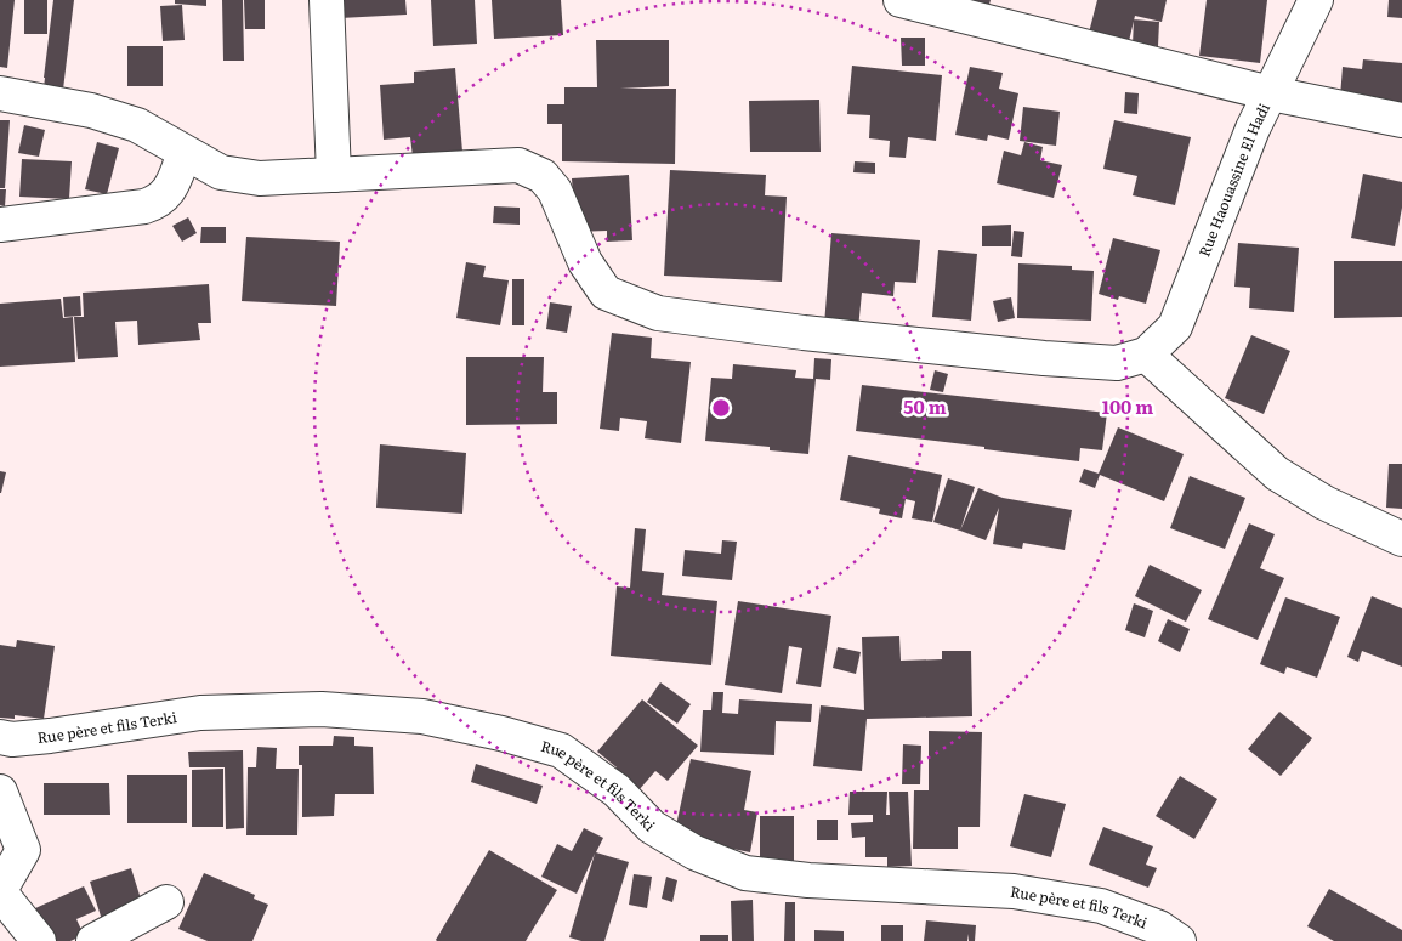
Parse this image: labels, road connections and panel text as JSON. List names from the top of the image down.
{
  "streets": {
    "street": ["Rue Haouassine El Hadi", "Rue père et fils Terki"]
  },
  "rings": ["50 m", "100 m"]
}
